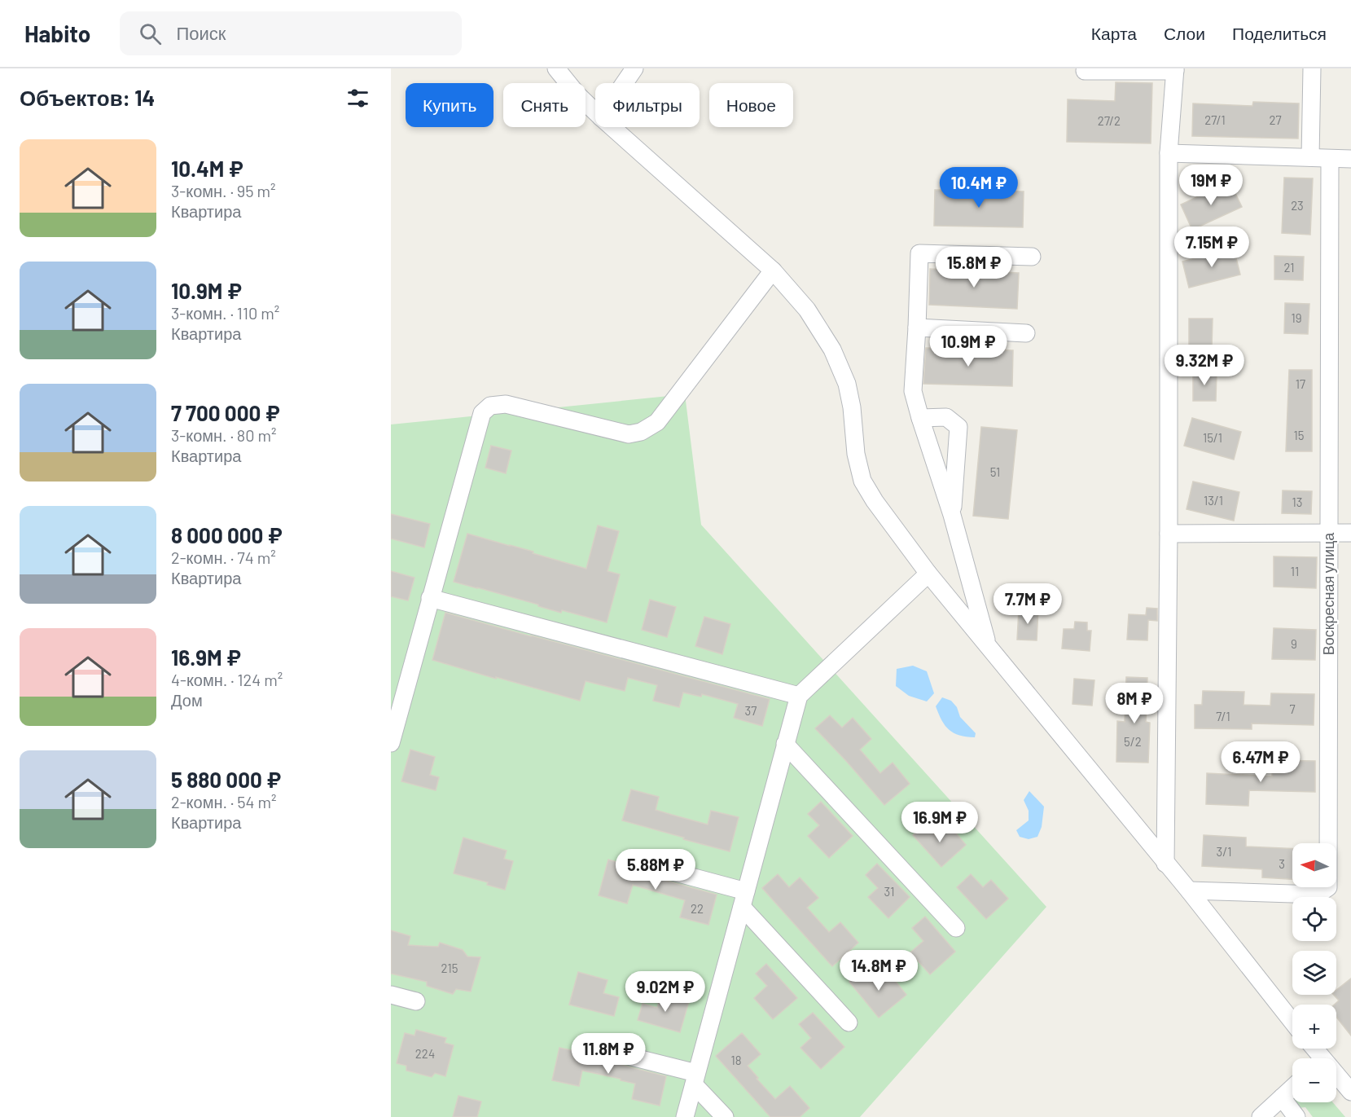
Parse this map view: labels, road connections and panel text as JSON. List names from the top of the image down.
{
  "streets": {
    "street": ["Воскресная улица"]
  },
  "house_numbers": [
    "27/1",
    "27",
    "27/2",
    "23",
    "21",
    "19",
    "17",
    "15",
    "15/1",
    "51",
    "13/1",
    "13",
    "11",
    "9",
    "7",
    "37",
    "7/1",
    "5/2",
    "3/1",
    "3",
    "31",
    "22",
    "215",
    "224",
    "18"
  ],
  "north": "left",
  "page": {
    "header": "Habito",
    "search": "Поиск",
    "nav": ["Карта", "Слои", "Поделиться"],
    "heading": "Объектов: 14",
    "chip": [
      "Купить",
      "Снять",
      "Фильтры",
      "Новое"
    ],
    "list": [
      {
        "name": "10.4M ₽",
        "note": "3-комн. · 95 m² · Квартира"
      },
      {
        "name": "10.9M ₽",
        "note": "3-комн. · 110 m² · Квартира"
      },
      {
        "name": "7 700 000 ₽",
        "note": "3-комн. · 80 m² · Квартира"
      },
      {
        "name": "8 000 000 ₽",
        "note": "2-комн. · 74 m² · Квартира"
      },
      {
        "name": "16.9M ₽",
        "note": "4-комн. · 124 m² · Дом"
      },
      {
        "name": "5 880 000 ₽",
        "note": "2-комн. · 54 m² · Квартира"
      }
    ],
    "price": [
      "19M ₽",
      "10.4M ₽",
      "7.15M ₽",
      "15.8M ₽",
      "10.9M ₽",
      "9.32M ₽",
      "7.7M ₽",
      "8M ₽",
      "6.47M ₽",
      "16.9M ₽",
      "5.88M ₽",
      "14.8M ₽",
      "9.02M ₽",
      "11.8M ₽"
    ],
    "map_buttons": ["+", "−"]
  }
}
